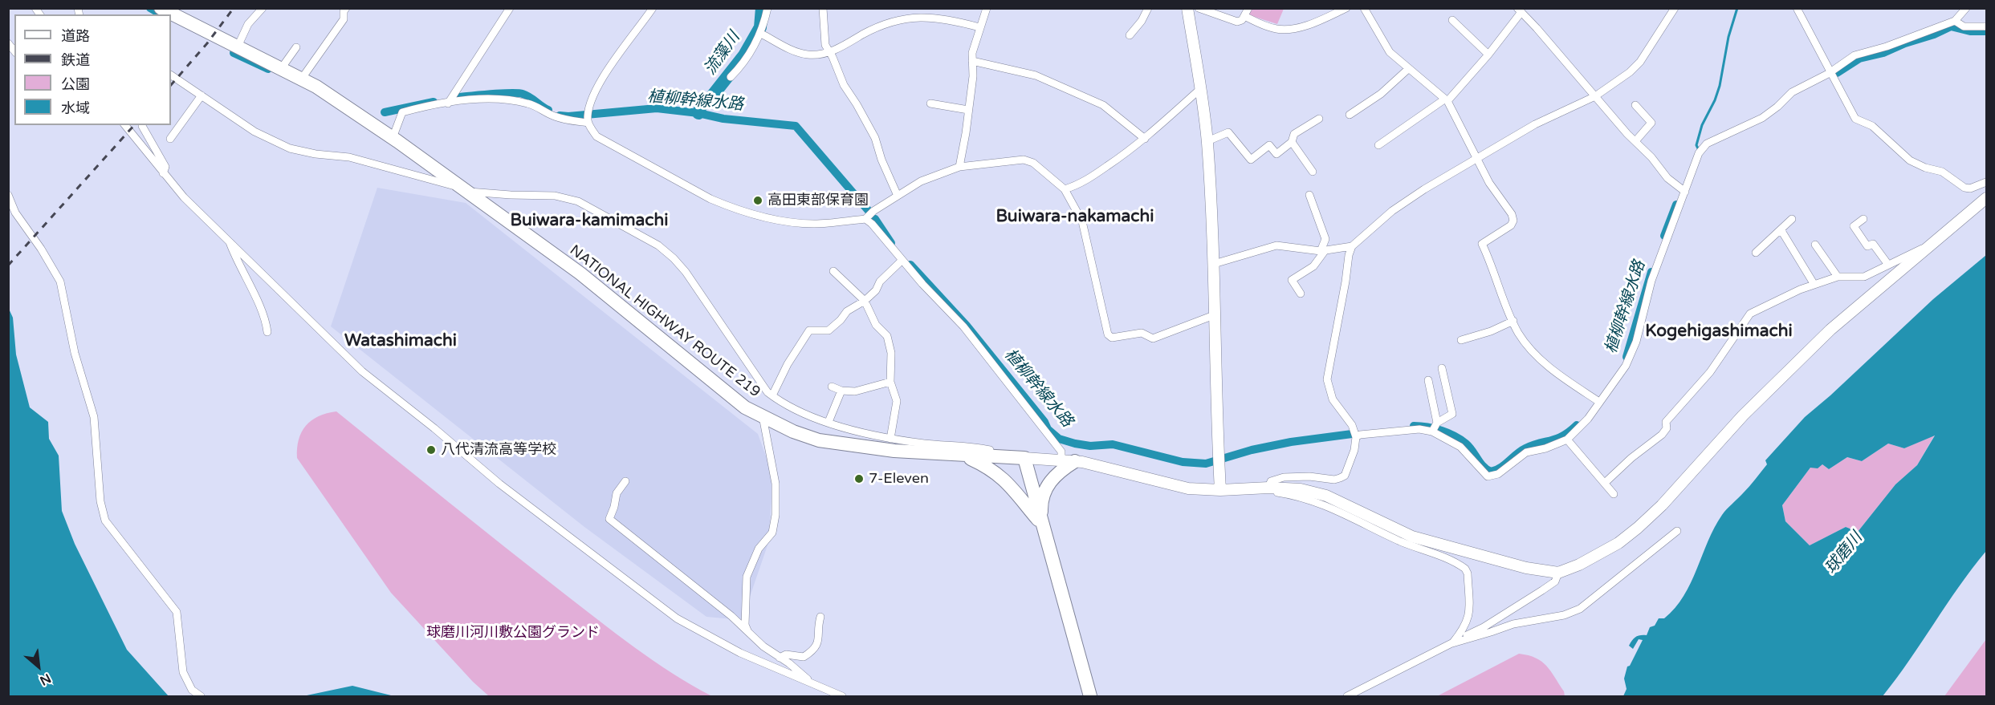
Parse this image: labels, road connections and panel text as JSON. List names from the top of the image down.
{
  "streets": {
    "highway": ["NATIONAL HIGHWAY ROUTE 219"]
  },
  "districts": [
    "Buiwara-nakamachi",
    "Buiwara-kamimachi",
    "Kogehigashimachi",
    "Watashimachi"
  ],
  "water": ["流藻川", "植柳幹線水路", "球磨川"],
  "parks": ["球磨川河川敷公園グランド"],
  "places": ["高田東部保育園", "八代清流高等学校", "7-Eleven"],
  "legend": [
    "道路",
    "鉄道",
    "公園",
    "水域"
  ],
  "north": "bottom right"
}
